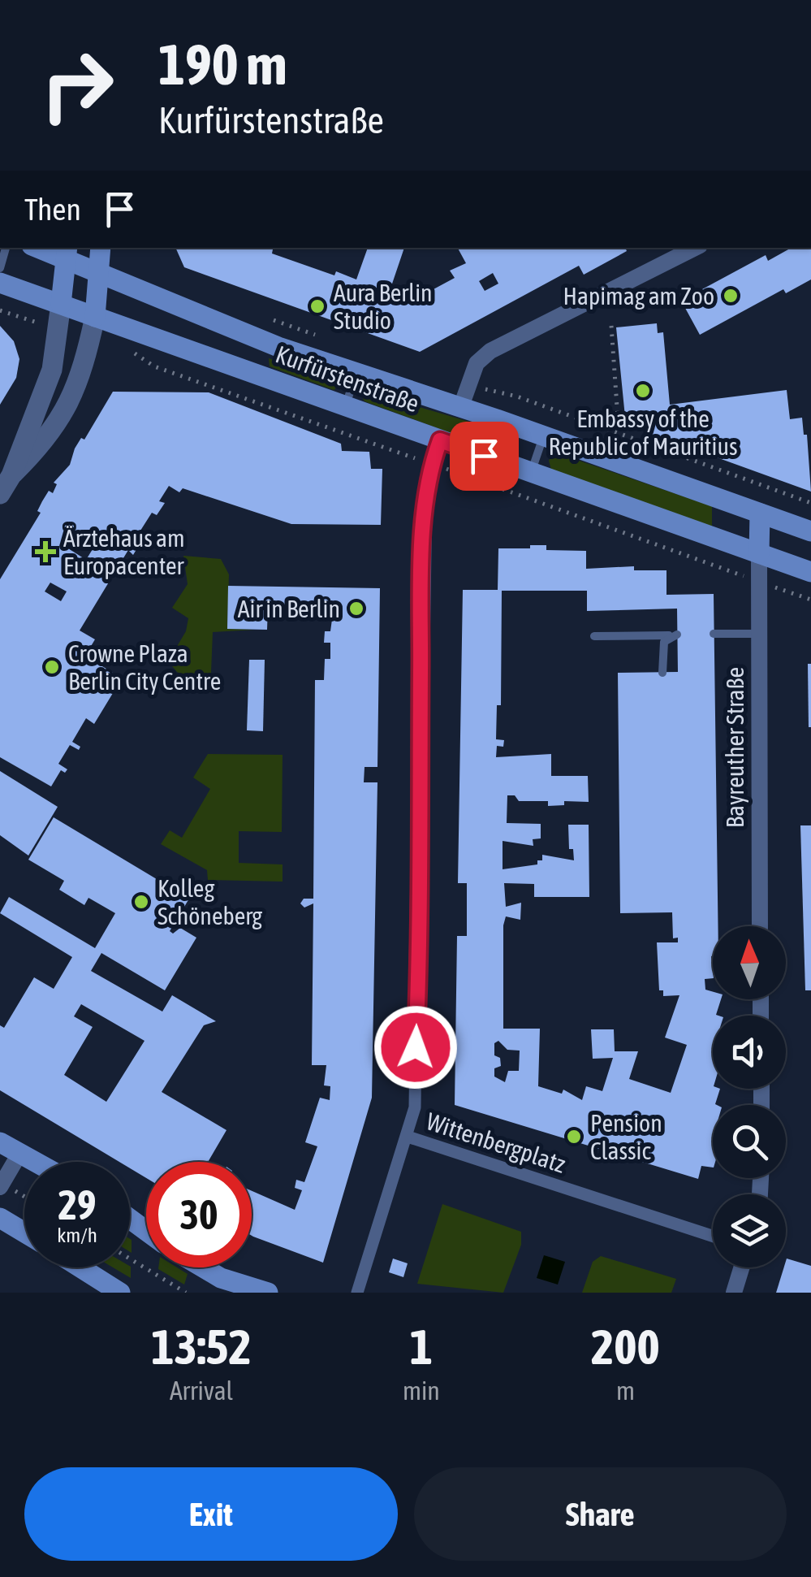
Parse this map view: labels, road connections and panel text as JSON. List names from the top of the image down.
{
  "streets": {
    "main road": ["Kurfürstenstraße"],
    "street": ["Bayreuther Straße", "Wittenbergplatz"]
  },
  "crossings": [
    ["Kurfürstenstraße", "Bayreuther Straße"]
  ],
  "places": {
    "other": [
      "Hapimag am Zoo",
      "Aura Berlin Studio",
      "Embassy of the Republic of Mauritius",
      "Air in Berlin",
      "Crowne Plaza Berlin City Centre",
      "Kolleg Schöneberg",
      "Pension Classic"
    ],
    "health": ["Ärztehaus am Europacenter"]
  },
  "north": "top",
  "page": {
    "turn": ["190 m", "Kurfürstenstraße"],
    "then": "Then",
    "speed": "29 km/h",
    "limit": "30",
    "eta": [
      "13:52",
      "Arrival",
      "1",
      "min",
      "200",
      "m"
    ],
    "buttons": ["Exit", "Share"]
  }
}
